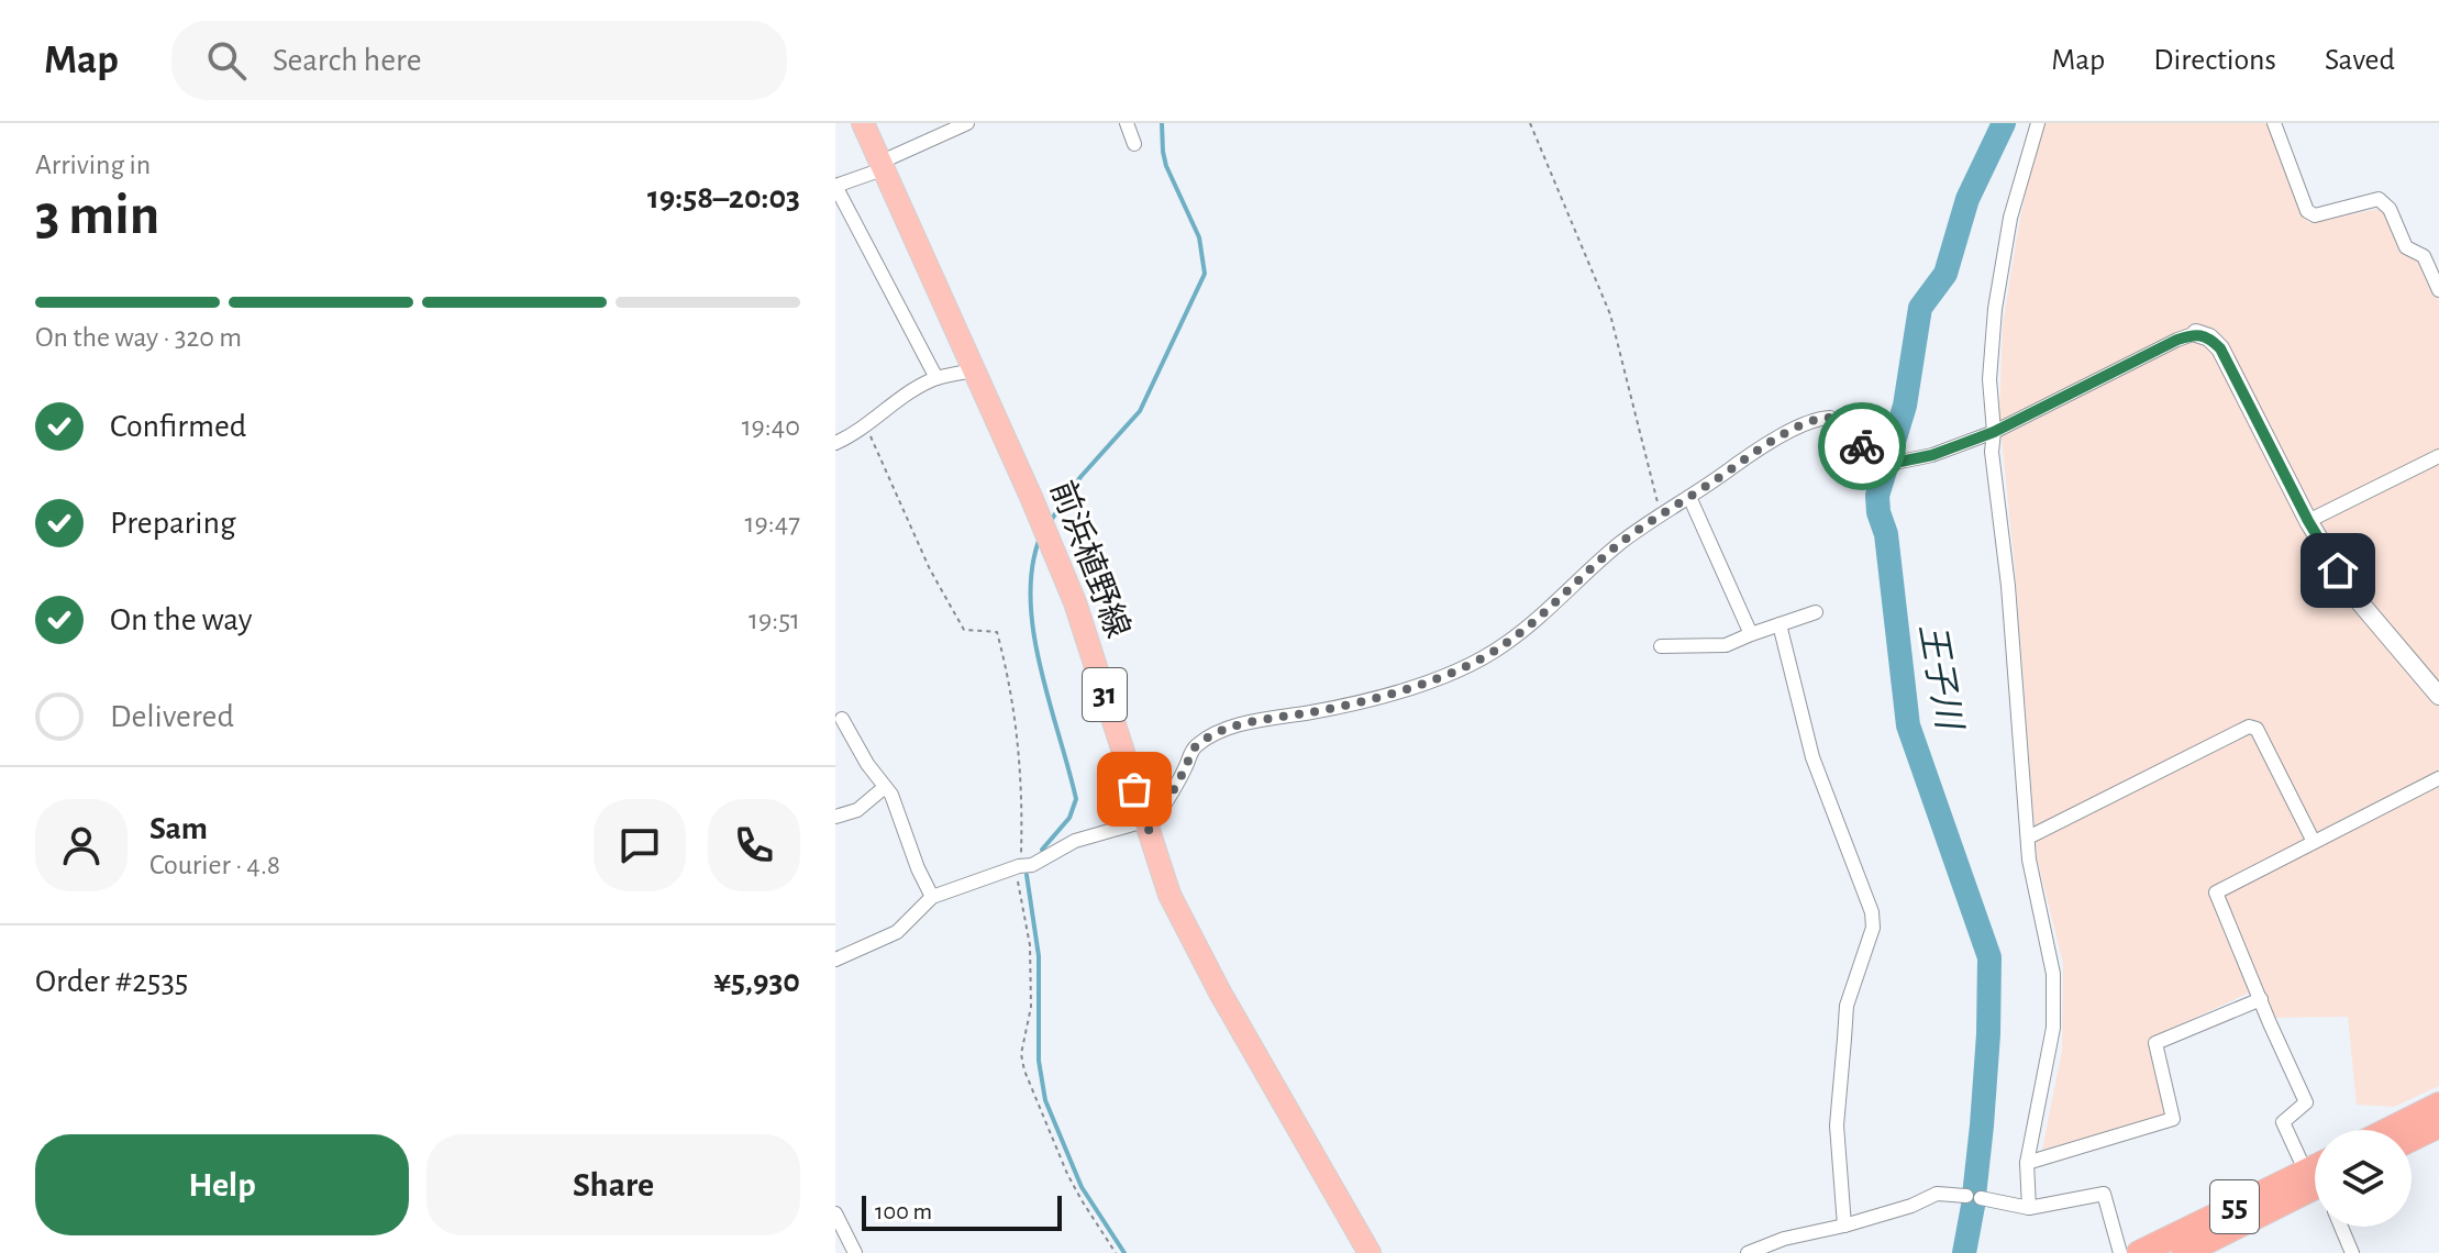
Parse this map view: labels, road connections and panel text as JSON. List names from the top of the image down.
{
  "streets": {
    "highway": ["55"],
    "main road": ["前浜植野線", "31"]
  },
  "water": ["王子川"],
  "scale_bar": "100 m",
  "page": {
    "header": "Map",
    "search": "Search here",
    "nav": ["Map", "Directions", "Saved"],
    "heading": ["3 min", "Arriving in", "19:58–20:03"],
    "panel": [
      "Sam",
      "Courier · 4.8",
      "Order #2535",
      "¥5,930"
    ],
    "bar": "On the way · 320 m",
    "list": [
      ["Confirmed", "19:40"],
      ["Preparing", "19:47"],
      ["On the way", "19:51"],
      "Delivered"
    ],
    "buttons": ["Help", "Share"],
    "scale": "100 m"
  }
}
